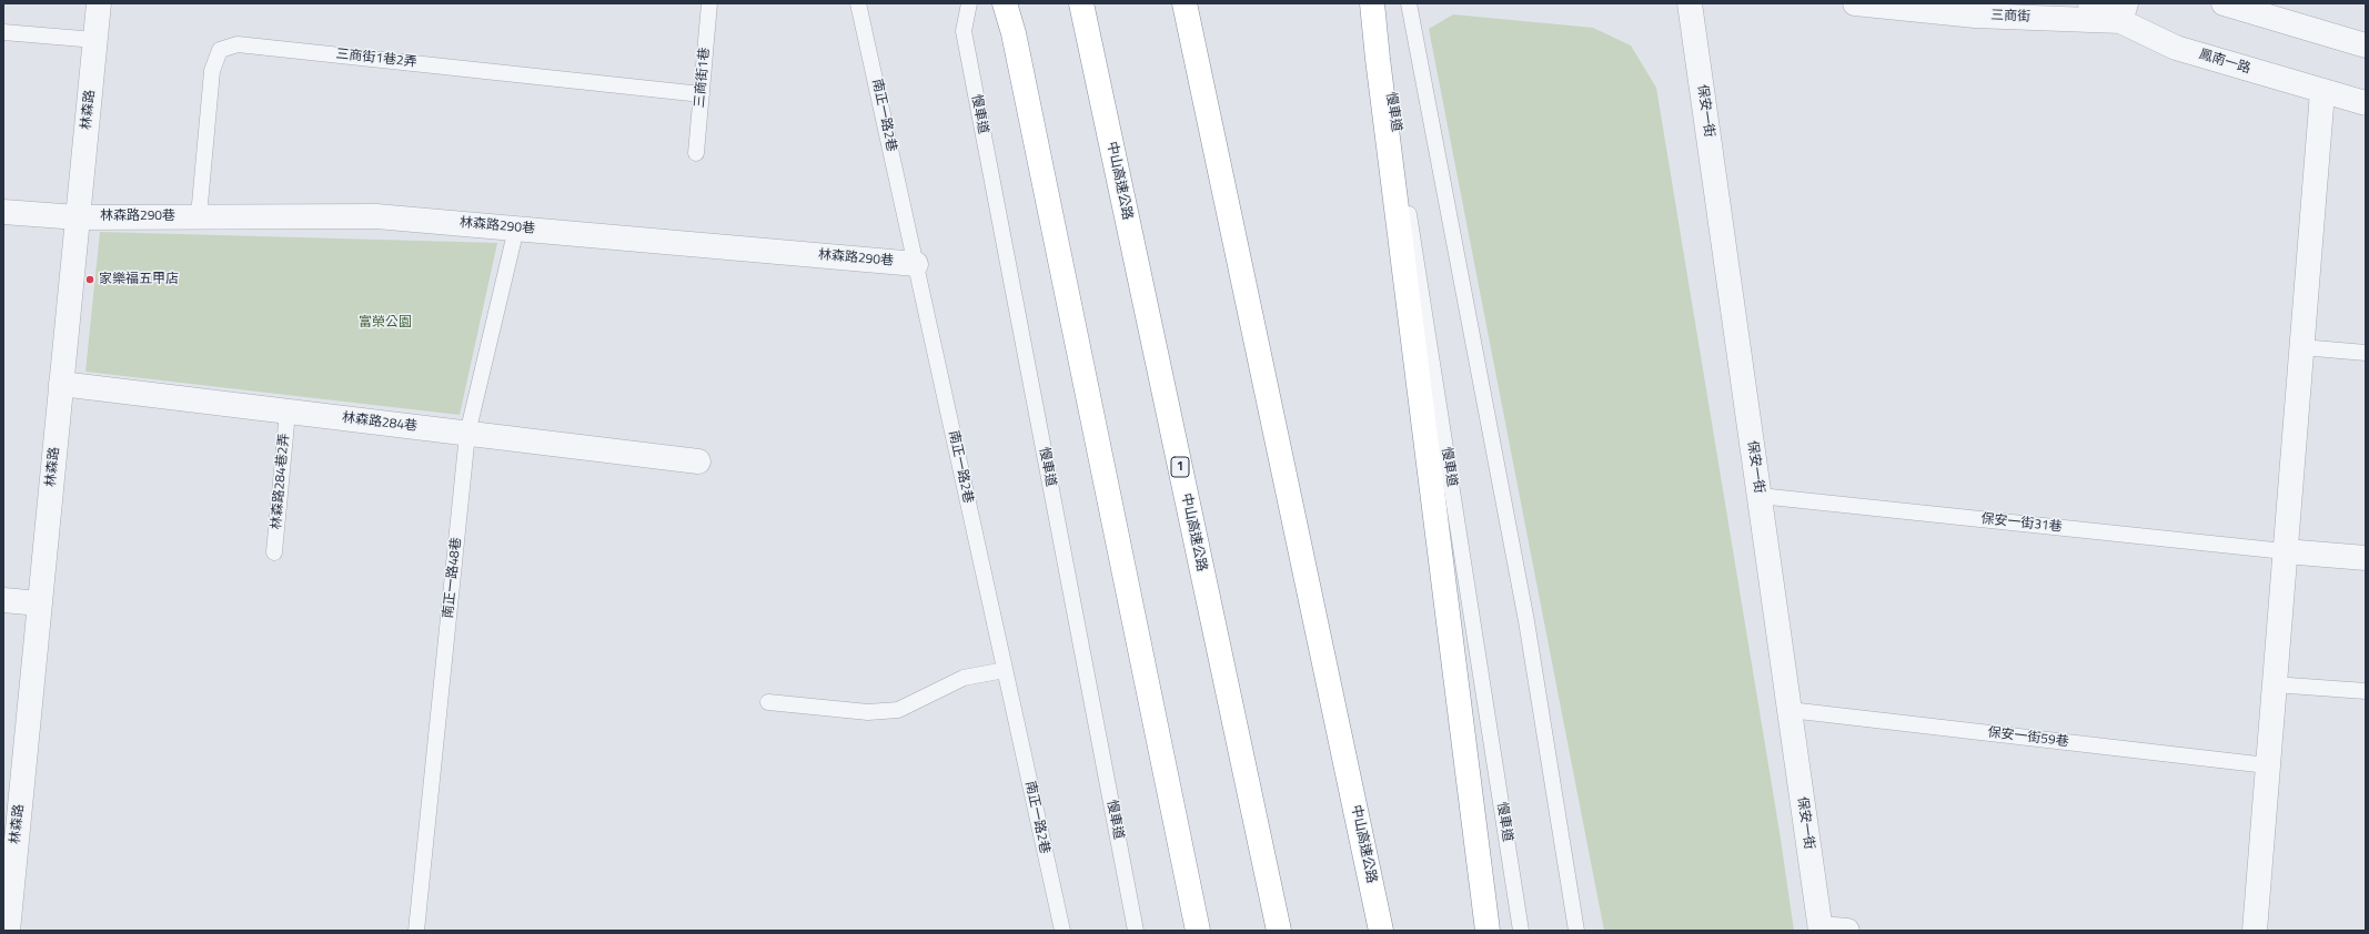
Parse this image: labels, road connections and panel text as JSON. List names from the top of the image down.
{
  "streets": {
    "highway": ["中山高速公路", "1"],
    "street": [
      "三商街",
      "鳳南一路",
      "林森路",
      "保安一街",
      "林森路290巷",
      "林森路284巷"
    ],
    "lane": [
      "三商街1巷2弄",
      "三商街1巷",
      "慢車道",
      "南正一路2巷",
      "林森路284巷2弄",
      "保安一街31巷",
      "南正一路48巷",
      "保安一街59巷"
    ]
  },
  "crossings": [
    ["三商街", "鳳南一路"],
    ["三商街1巷2弄", "三商街1巷"],
    ["三商街1巷2弄", "林森路290巷"],
    ["林森路", "林森路290巷"],
    ["林森路", "林森路284巷"],
    ["保安一街", "保安一街31巷"],
    ["保安一街", "保安一街59巷"],
    ["南正一路2巷", "林森路290巷"],
    ["林森路290巷", "南正一路48巷"],
    ["林森路284巷", "林森路284巷2弄"],
    ["林森路284巷", "南正一路48巷"]
  ],
  "parks": ["富榮公園"],
  "places": ["家樂福五甲店"]
}
